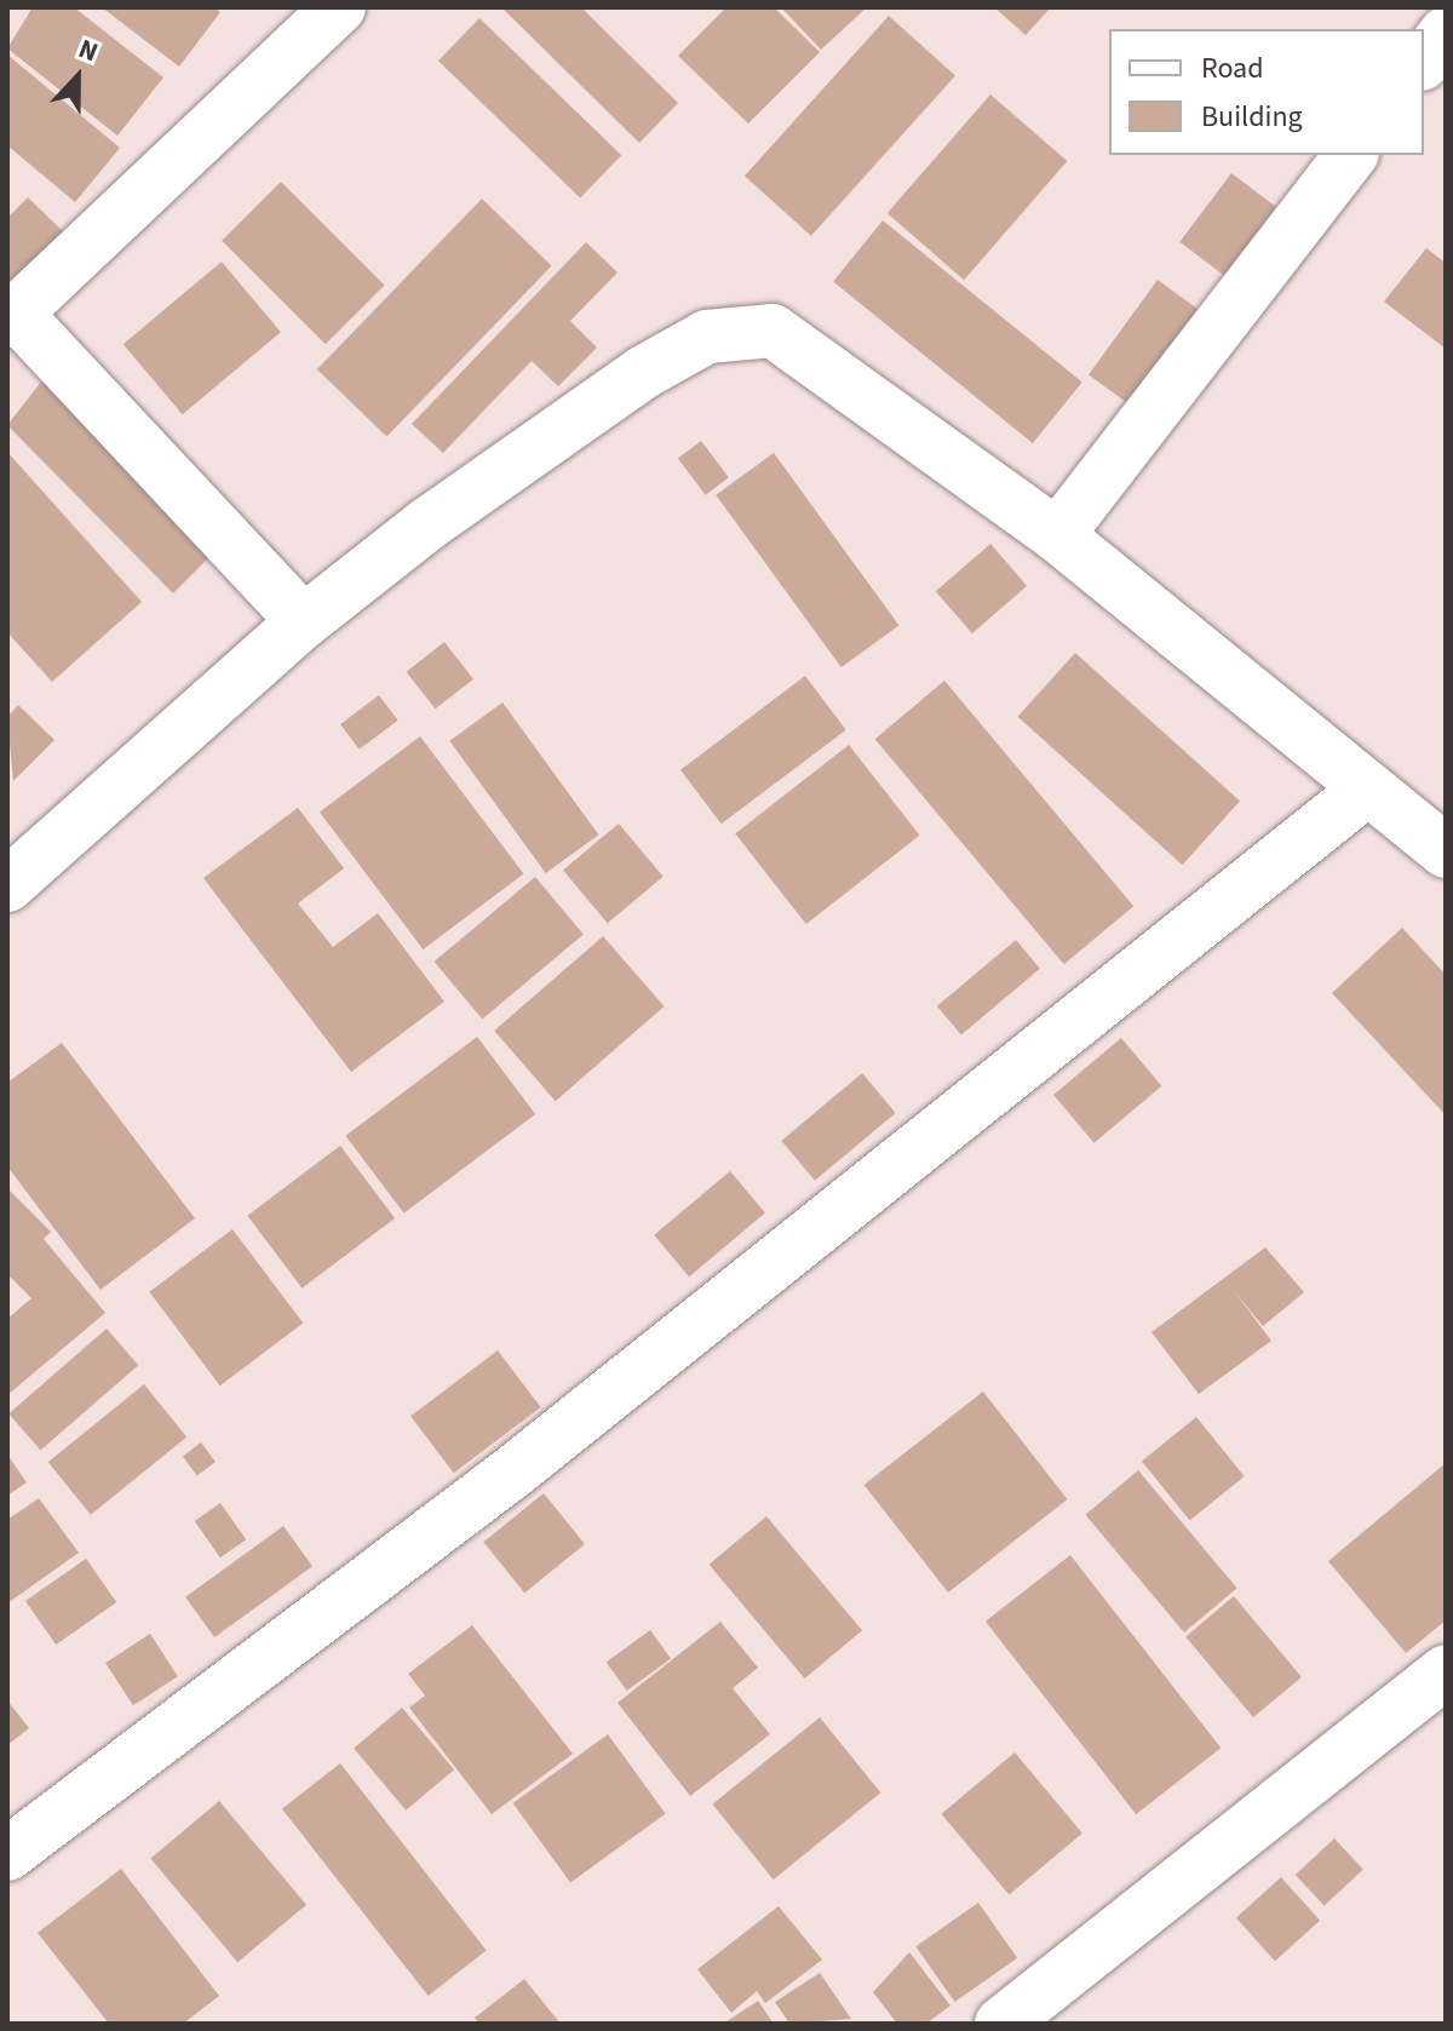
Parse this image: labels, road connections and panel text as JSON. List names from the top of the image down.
{
  "legend": ["Road", "Building"],
  "north": "top"
}
